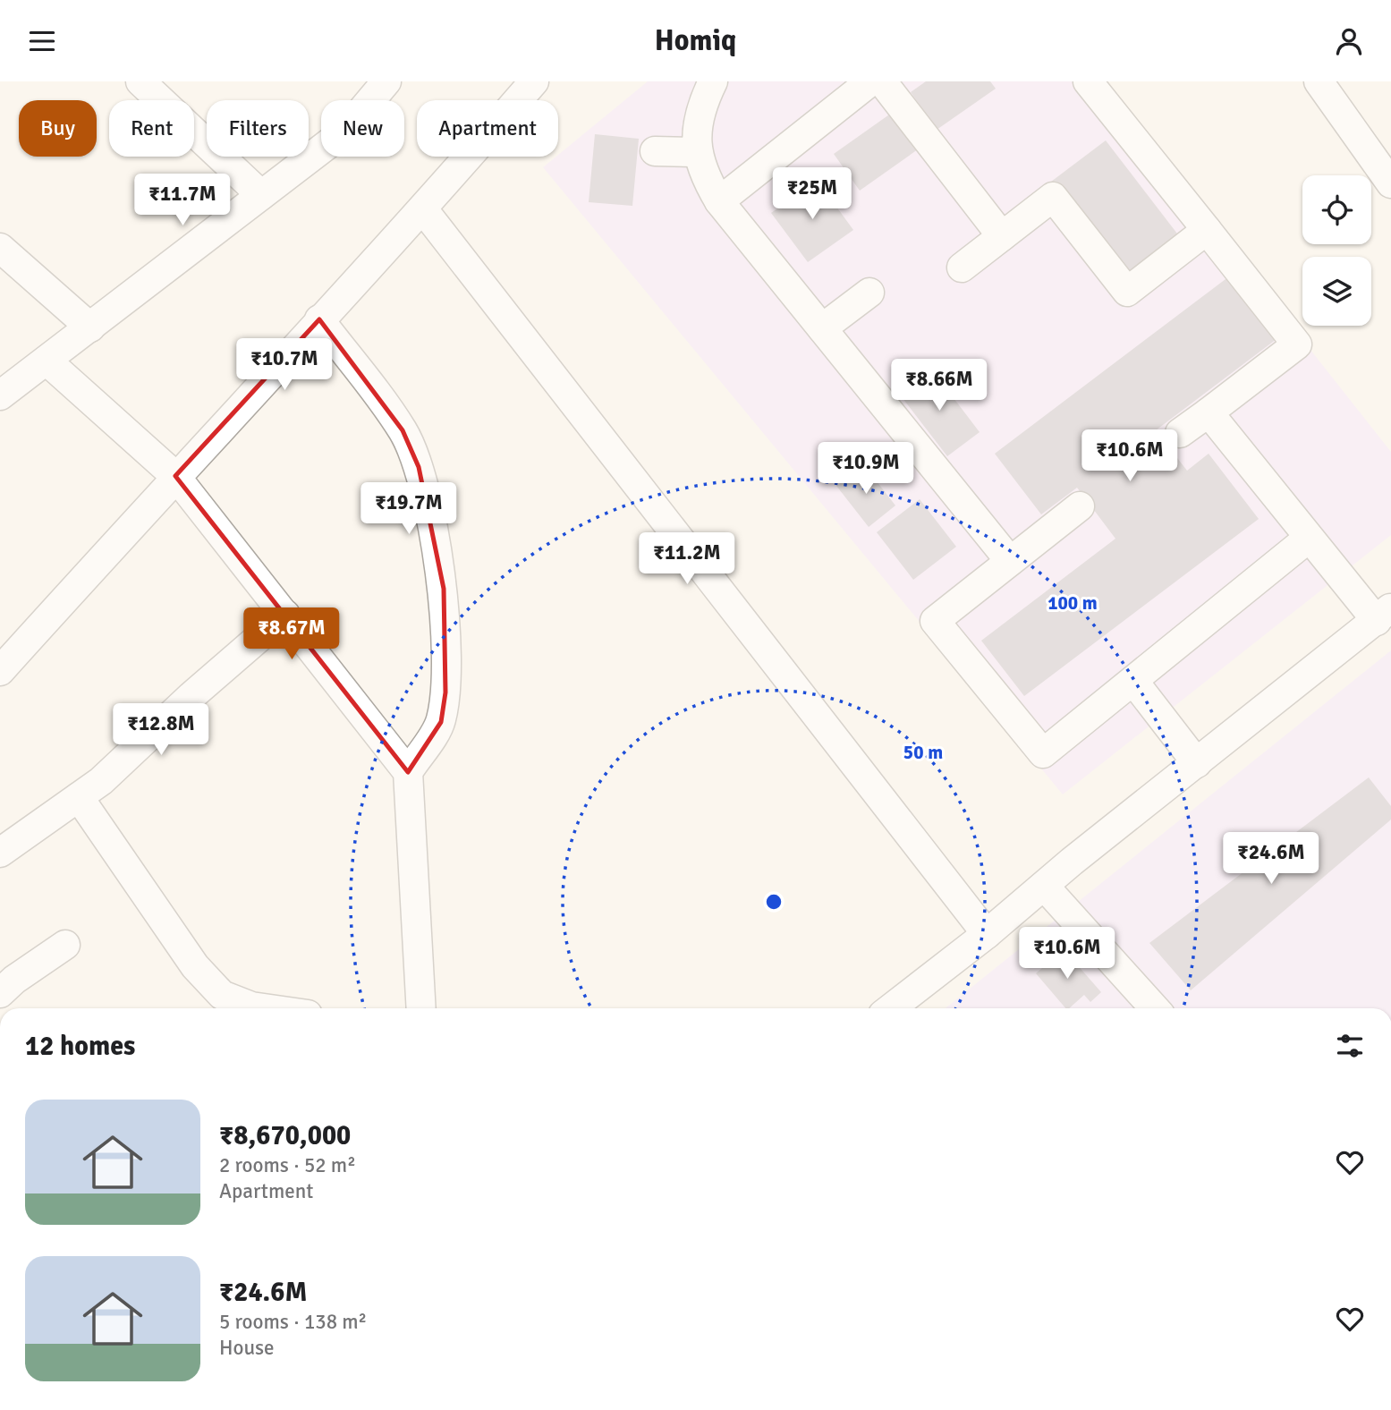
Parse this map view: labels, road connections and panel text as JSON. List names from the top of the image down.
{
  "page": {
    "header": "Homiq",
    "chip": [
      "Buy",
      "Rent",
      "Filters",
      "New",
      "Apartment"
    ],
    "price": [
      "₹25M",
      "₹11.7M",
      "₹10.7M",
      "₹8.66M",
      "₹10.6M",
      "₹10.9M",
      "₹19.7M",
      "₹11.2M",
      "₹8.67M",
      "₹12.8M",
      "₹24.6M",
      "₹10.6M"
    ],
    "heading": "12 homes",
    "list": [
      {
        "name": "₹8,670,000",
        "note": "2 rooms · 52 m² · Apartment"
      },
      {
        "name": "₹24.6M",
        "note": "5 rooms · 138 m² · House"
      }
    ]
  },
  "rings": ["100 m", "50 m"]
}
